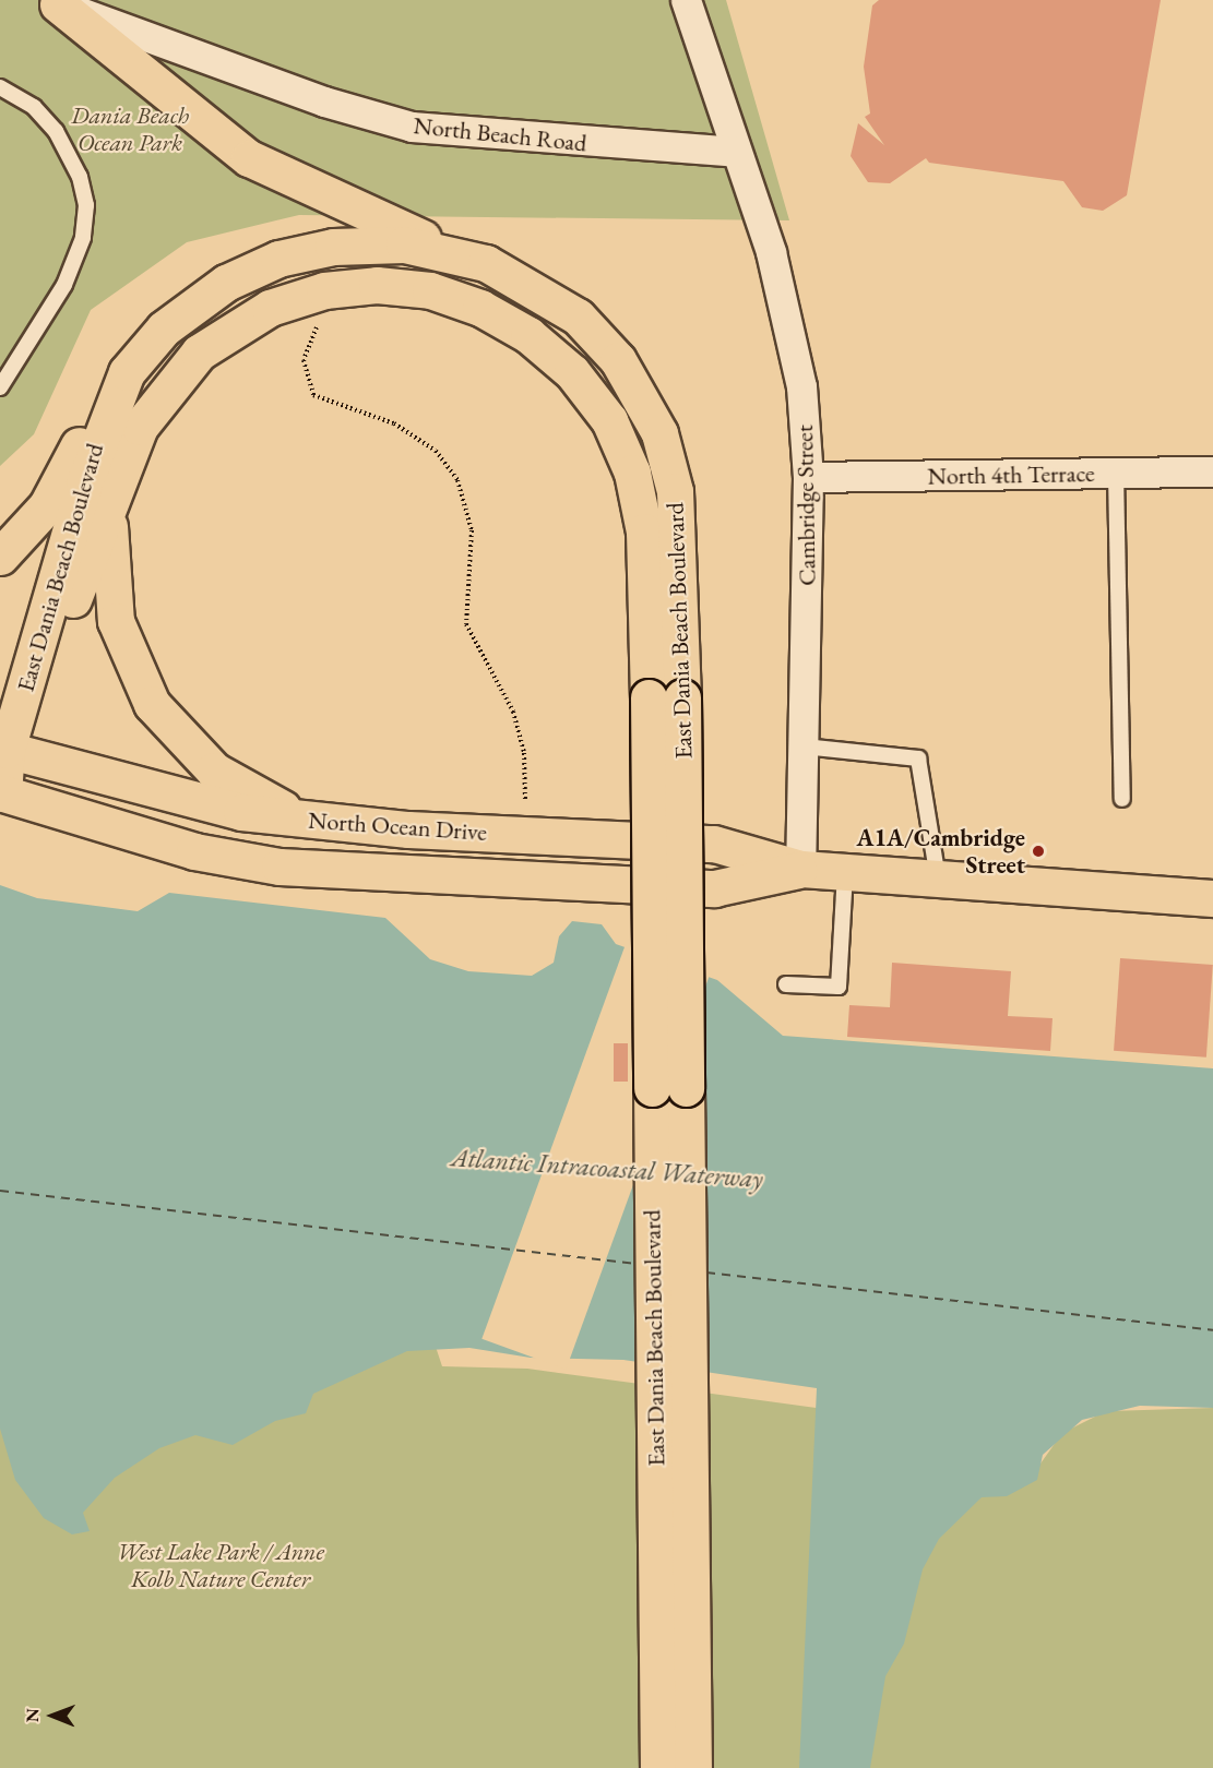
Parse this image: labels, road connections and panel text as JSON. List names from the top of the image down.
{
  "streets": {
    "main road": ["East Dania Beach Boulevard", "North Ocean Drive"],
    "street": ["North Beach Road", "North 4th Terrace", "Cambridge Street"]
  },
  "crossings": [
    ["North Beach Road", "Cambridge Street"],
    ["North 4th Terrace", "Cambridge Street"],
    ["Cambridge Street", "North Ocean Drive"],
    ["East Dania Beach Boulevard", "North Ocean Drive"]
  ],
  "water": ["Atlantic Intracoastal Waterway"],
  "parks": ["Dania Beach Ocean Park", "West Lake Park / Anne Kolb Nature Center"],
  "places": ["A1A/Cambridge Street"],
  "north": "left"
}
